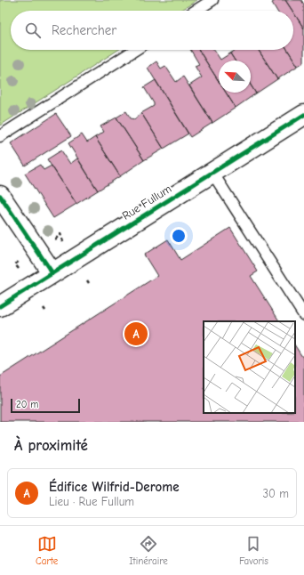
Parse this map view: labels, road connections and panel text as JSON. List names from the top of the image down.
{
  "streets": {
    "street": ["Rue Fullum"]
  },
  "scale_bar": "20 m",
  "north": "top left",
  "page": {
    "search": "Rechercher",
    "pins": "A",
    "scale": "20 m",
    "heading": "À proximité",
    "list": [
      {
        "mark": "A",
        "name": "Édifice Wilfrid-Derome",
        "note": "Lieu · Rue Fullum",
        "value": "30 m"
      }
    ],
    "nav": ["Carte", "Itinéraire", "Favoris"]
  }
}
